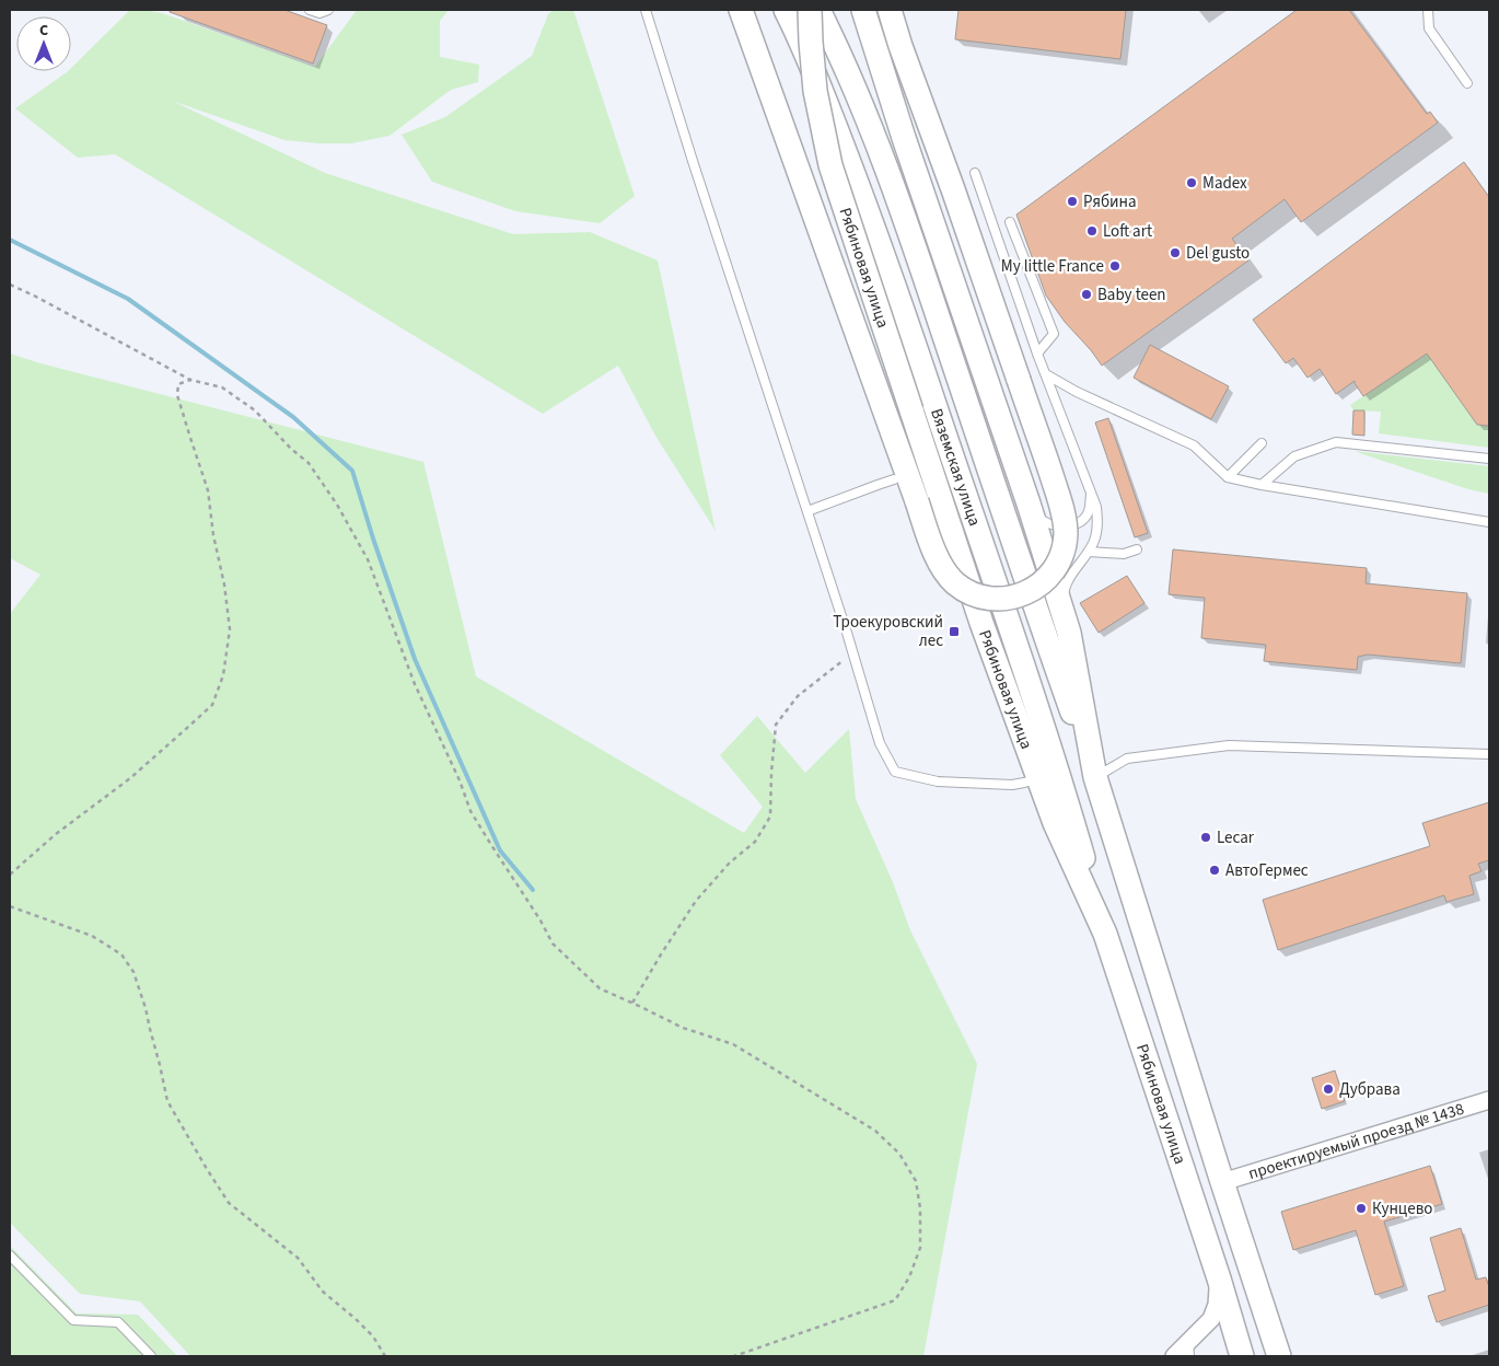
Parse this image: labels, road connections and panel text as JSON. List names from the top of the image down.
{
  "streets": {
    "main road": ["Рябиновая улица", "Вяземская улица"],
    "street": ["проектируемый проезд № 1438"]
  },
  "crossings": [
    ["Рябиновая улица", "Вяземская улица"]
  ],
  "places": {
    "other": [
      "Madex",
      "Рябина",
      "Loft art",
      "Del gusto",
      "My little France",
      "Baby teen",
      "Lecar",
      "АвтоГермес",
      "Дубрава",
      "Кунцево"
    ],
    "transit": ["Троекуровский лес"]
  },
  "north": "top"
}
